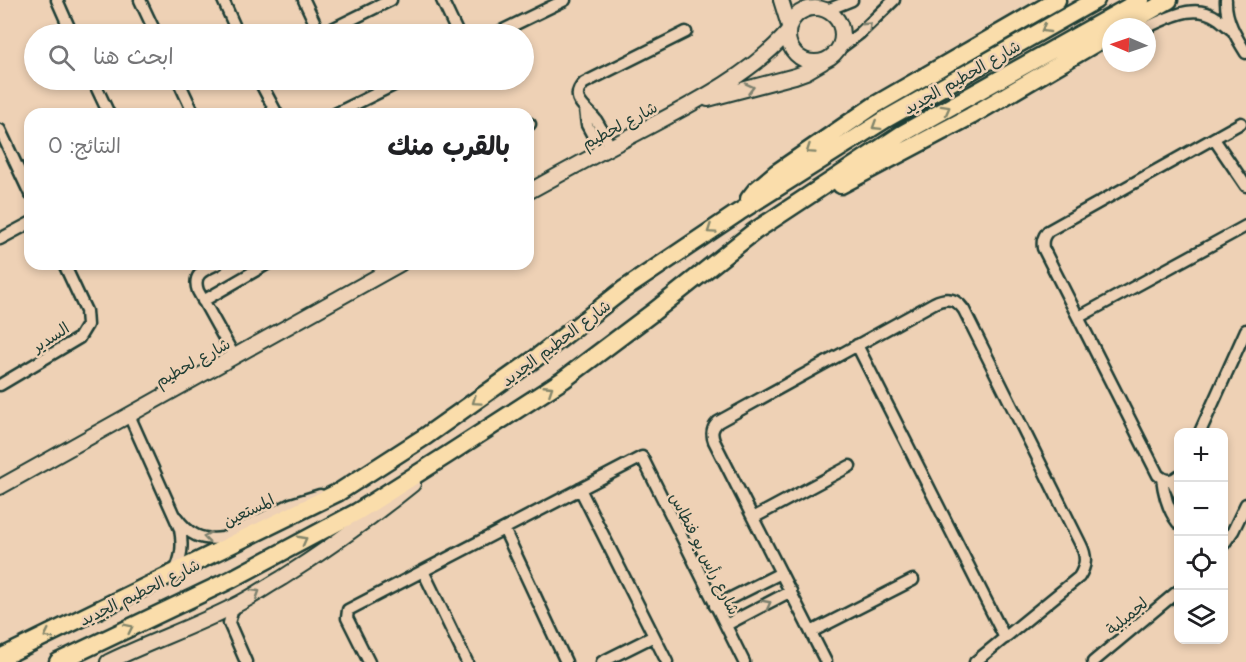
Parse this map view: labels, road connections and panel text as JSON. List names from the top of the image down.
{
  "streets": {
    "main road": ["شارع الحطيم الجديد"],
    "street": [
      "شارع لحطيم",
      "السدير",
      "المستعين",
      "شارع رأس بو فنطاس",
      "لجميلية"
    ]
  },
  "crossings": [
    ["شارع الحطيم الجديد", "المستعين"],
    ["شارع لحطيم", "المستعين"]
  ],
  "north": "left",
  "page": {
    "search": "ابحث هنا",
    "heading": ["بالقرب منك", "النتائج: 0"],
    "map_buttons": ["+", "−"]
  }
}
